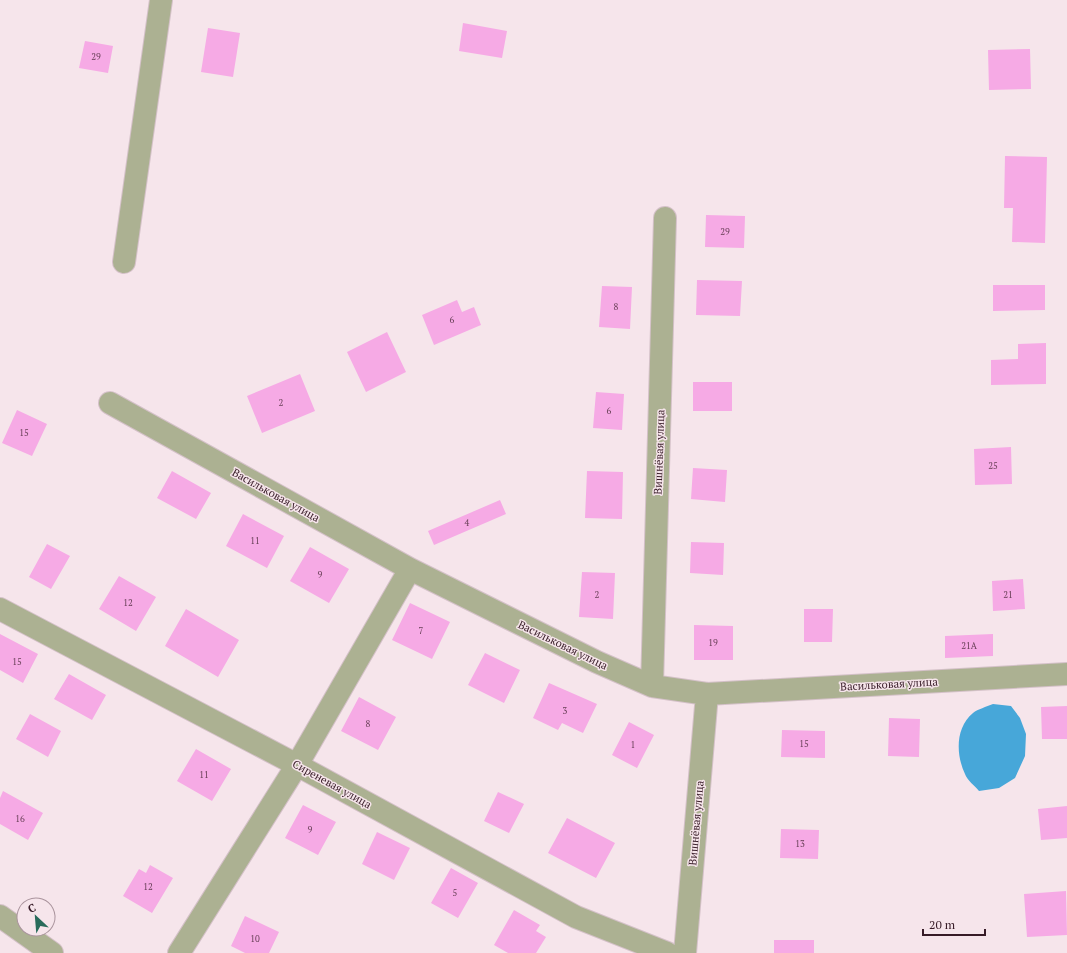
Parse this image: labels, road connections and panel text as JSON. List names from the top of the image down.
{
  "streets": {
    "street": ["Вишнёвая улица", "Васильковая улица", "Сиреневая улица"]
  },
  "crossings": [
    ["Вишнёвая улица", "Васильковая улица"]
  ],
  "house_numbers": [
    "29",
    "29",
    "8",
    "6",
    "2",
    "6",
    "15",
    "25",
    "4",
    "11",
    "9",
    "2",
    "21",
    "12",
    "7",
    "19",
    "21А",
    "15",
    "3",
    "8",
    "15",
    "1",
    "11",
    "16",
    "9",
    "13",
    "12",
    "5",
    "10"
  ],
  "scale_bar": "20 m",
  "north": "top left"
}
